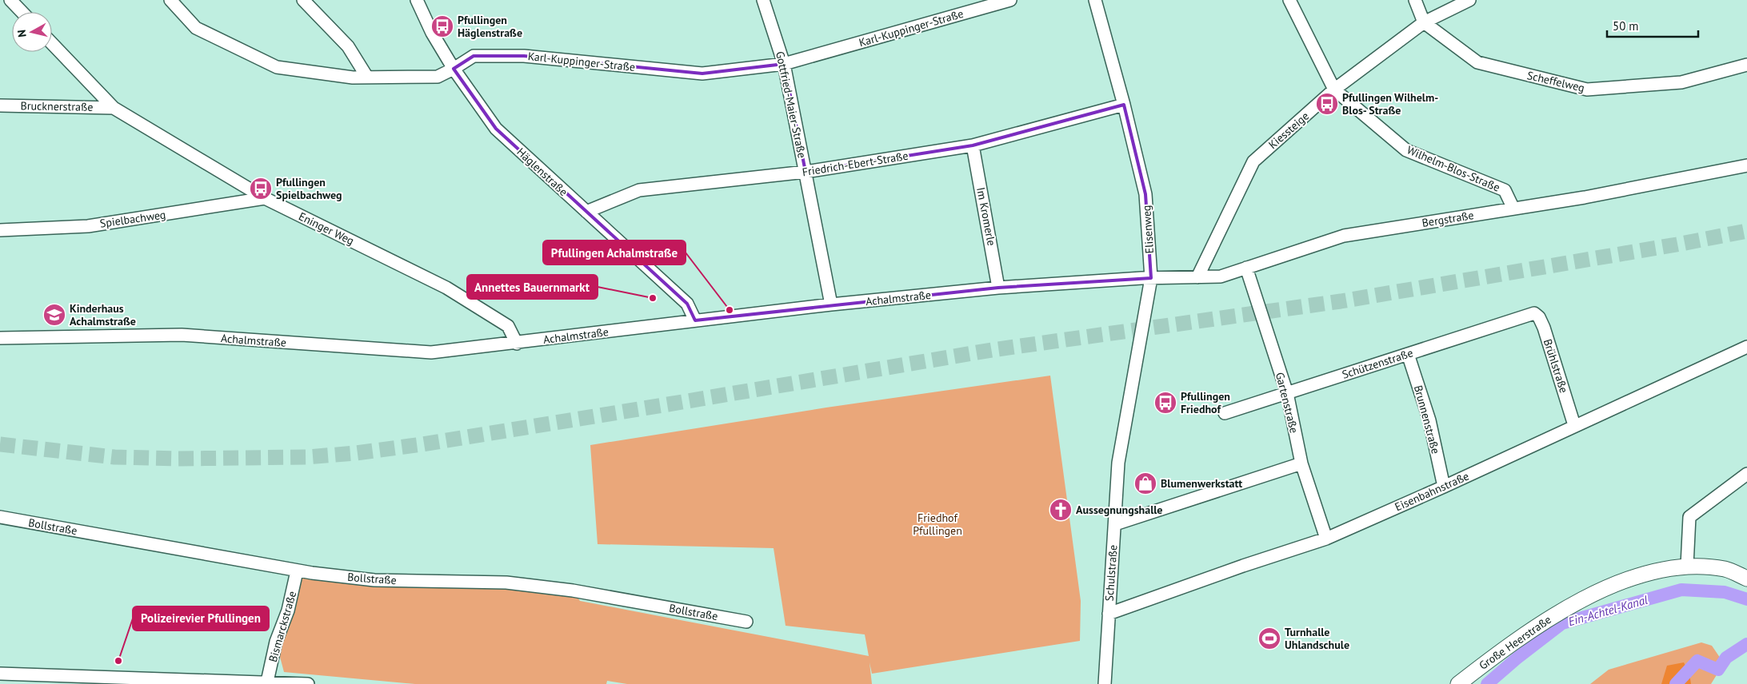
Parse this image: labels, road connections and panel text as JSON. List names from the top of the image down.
{
  "streets": {
    "main road": ["Große Heerstraße"],
    "street": [
      "Karl-Kuppinger-Straße",
      "Scheffelweg",
      "Gottfried-Maier-Straße",
      "Brucknerstraße",
      "Kiessteige",
      "Friedrich-Ebert-Straße",
      "Wilhelm-Blos-Straße",
      "Häglenstraße",
      "Im Kromerle",
      "Spielbachweg",
      "Bergstraße",
      "Eninger Weg",
      "Elisenweg",
      "Achalmstraße",
      "Schützenstraße",
      "Brühlstraße",
      "Gartenstraße",
      "Brunnenstraße",
      "Eisenbahnstraße",
      "Bollstraße",
      "Schulstraße",
      "Bismarckstraße"
    ]
  },
  "crossings": [
    ["Karl-Kuppinger-Straße", "Gottfried-Maier-Straße"],
    ["Karl-Kuppinger-Straße", "Häglenstraße"],
    ["Scheffelweg", "Kiessteige"],
    ["Gottfried-Maier-Straße", "Friedrich-Ebert-Straße"],
    ["Gottfried-Maier-Straße", "Achalmstraße"],
    ["Brucknerstraße", "Eninger Weg"],
    ["Kiessteige", "Wilhelm-Blos-Straße"],
    ["Kiessteige", "Bergstraße"],
    ["Friedrich-Ebert-Straße", "Häglenstraße"],
    ["Friedrich-Ebert-Straße", "Im Kromerle"],
    ["Friedrich-Ebert-Straße", "Elisenweg"],
    ["Wilhelm-Blos-Straße", "Bergstraße"],
    ["Häglenstraße", "Achalmstraße"],
    ["Im Kromerle", "Achalmstraße"],
    ["Spielbachweg", "Eninger Weg"],
    ["Bergstraße", "Elisenweg"],
    ["Bergstraße", "Achalmstraße"],
    ["Bergstraße", "Gartenstraße"],
    ["Eninger Weg", "Achalmstraße"],
    ["Elisenweg", "Achalmstraße"],
    ["Elisenweg", "Schulstraße"],
    ["Schützenstraße", "Brühlstraße"],
    ["Schützenstraße", "Gartenstraße"],
    ["Schützenstraße", "Brunnenstraße"],
    ["Brühlstraße", "Eisenbahnstraße"],
    ["Gartenstraße", "Eisenbahnstraße"],
    ["Brunnenstraße", "Eisenbahnstraße"],
    ["Eisenbahnstraße", "Schulstraße"],
    ["Bollstraße", "Bismarckstraße"]
  ],
  "water": ["Ein-Achtel-Kanal"],
  "parks": ["Friedhof Pfullingen"],
  "places": {
    "bus stop": [
      "Pfullingen Häglenstraße",
      "Pfullingen Wilhelm- Blos- Straße",
      "Pfullingen Spielbachweg",
      "Pfullingen Friedhof"
    ],
    "other": ["Annettes Bauernmarkt", "Pfullingen Achalmstraße", "Polizeirevier Pfullingen"],
    "school or university": ["Kinderhaus Achalmstraße"],
    "shop": ["Blumenwerkstatt"],
    "church": ["Aussegnungshalle"],
    "sports": ["Turnhalle Uhlandschule"]
  },
  "scale_bar": "50 m",
  "north": "left"
}
